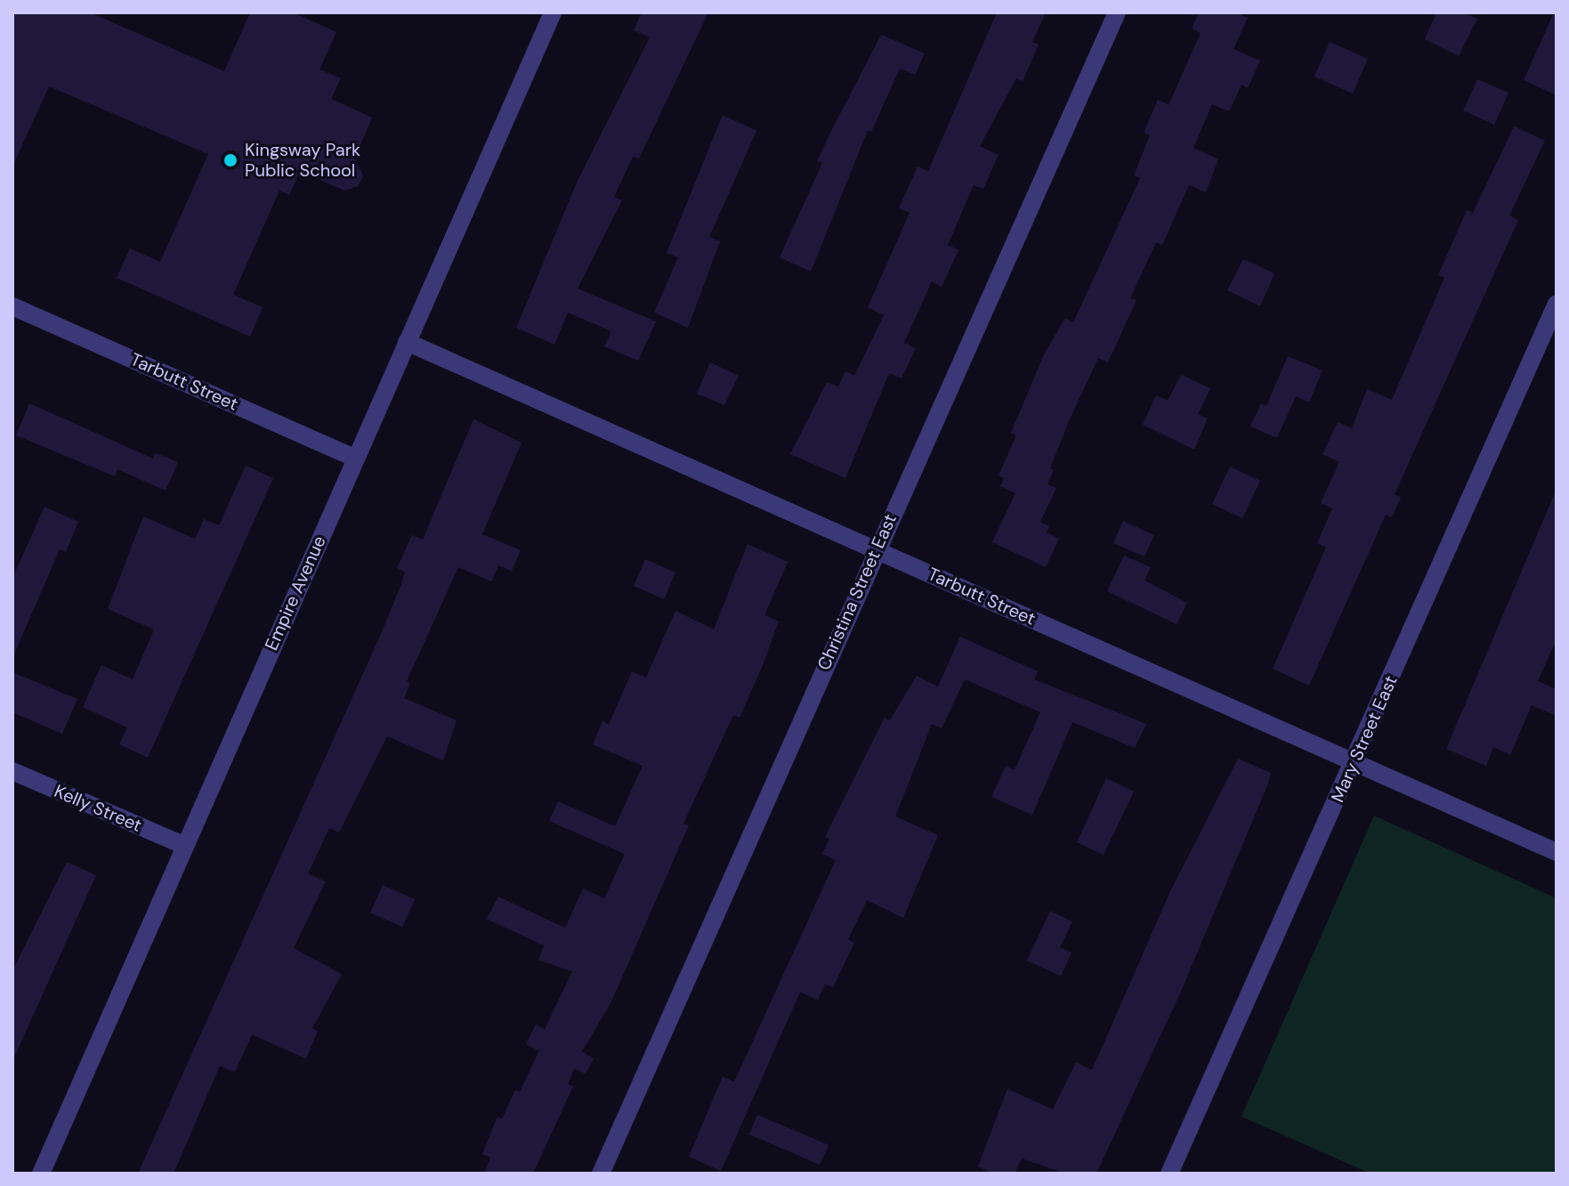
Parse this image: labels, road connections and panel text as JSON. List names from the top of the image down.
{
  "streets": {
    "street": [
      "Tarbutt Street",
      "Christina Street East",
      "Empire Avenue",
      "Mary Street East",
      "Kelly Street"
    ]
  },
  "crossings": [
    ["Tarbutt Street", "Christina Street East"],
    ["Tarbutt Street", "Empire Avenue"],
    ["Tarbutt Street", "Mary Street East"],
    ["Empire Avenue", "Kelly Street"]
  ],
  "places": ["Kingsway Park Public School"]
}
